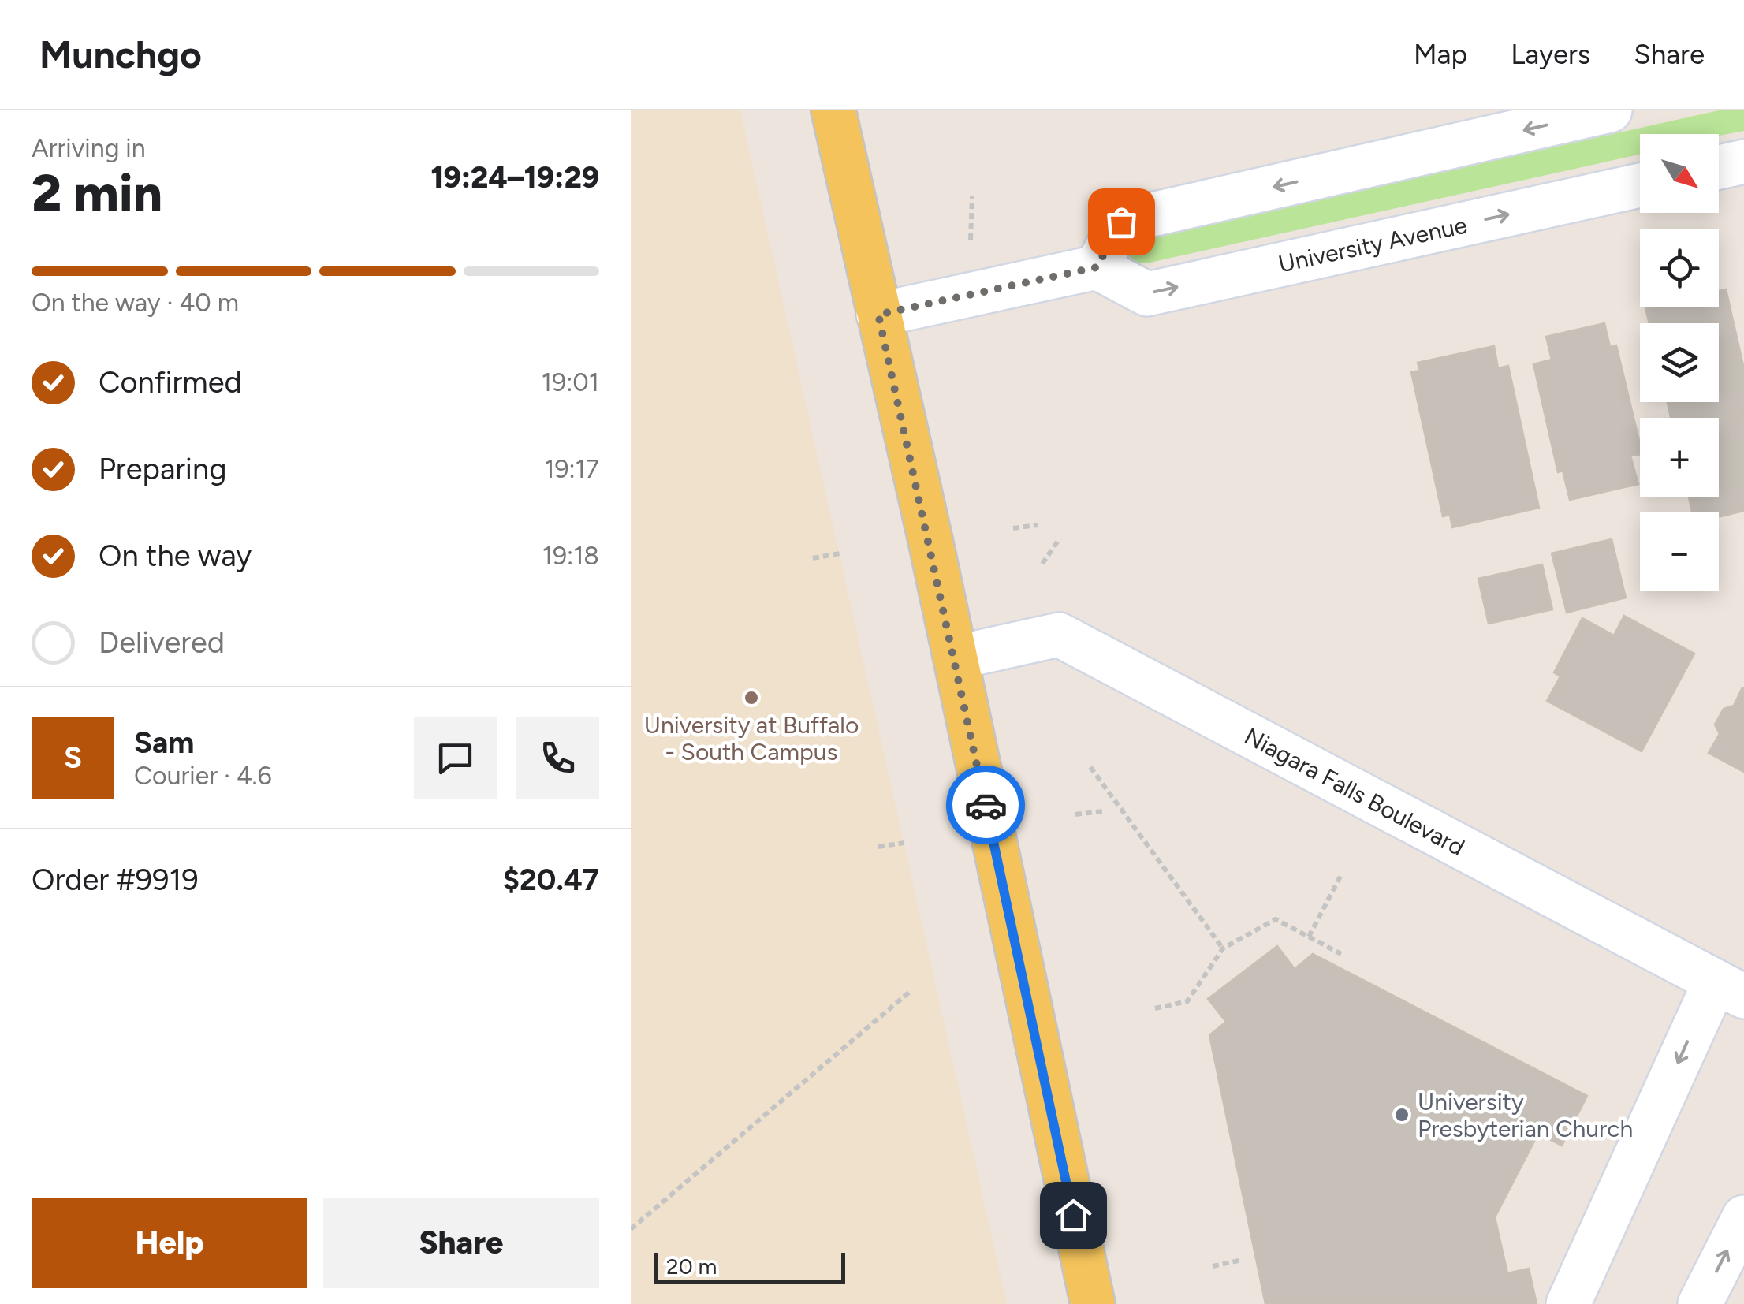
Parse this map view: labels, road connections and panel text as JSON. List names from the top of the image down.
{
  "streets": {
    "street": ["University Avenue", "Niagara Falls Boulevard"]
  },
  "places": ["University at Buffalo - South Campus", "University Presbyterian Church"],
  "scale_bar": "20 m",
  "north": "bottom right",
  "page": {
    "header": "Munchgo",
    "nav": ["Map", "Layers", "Share"],
    "heading": ["2 min", "Arriving in", "19:24–19:29"],
    "panel": [
      "Sam",
      "Courier · 4.6",
      "Order #9919",
      "$20.47"
    ],
    "map_buttons": ["+", "−"],
    "bar": "On the way · 40 m",
    "list": [
      ["Confirmed", "19:01"],
      ["Preparing", "19:17"],
      ["On the way", "19:18"],
      "Delivered"
    ],
    "round": "S",
    "buttons": ["Help", "Share"],
    "scale": "20 m"
  }
}
